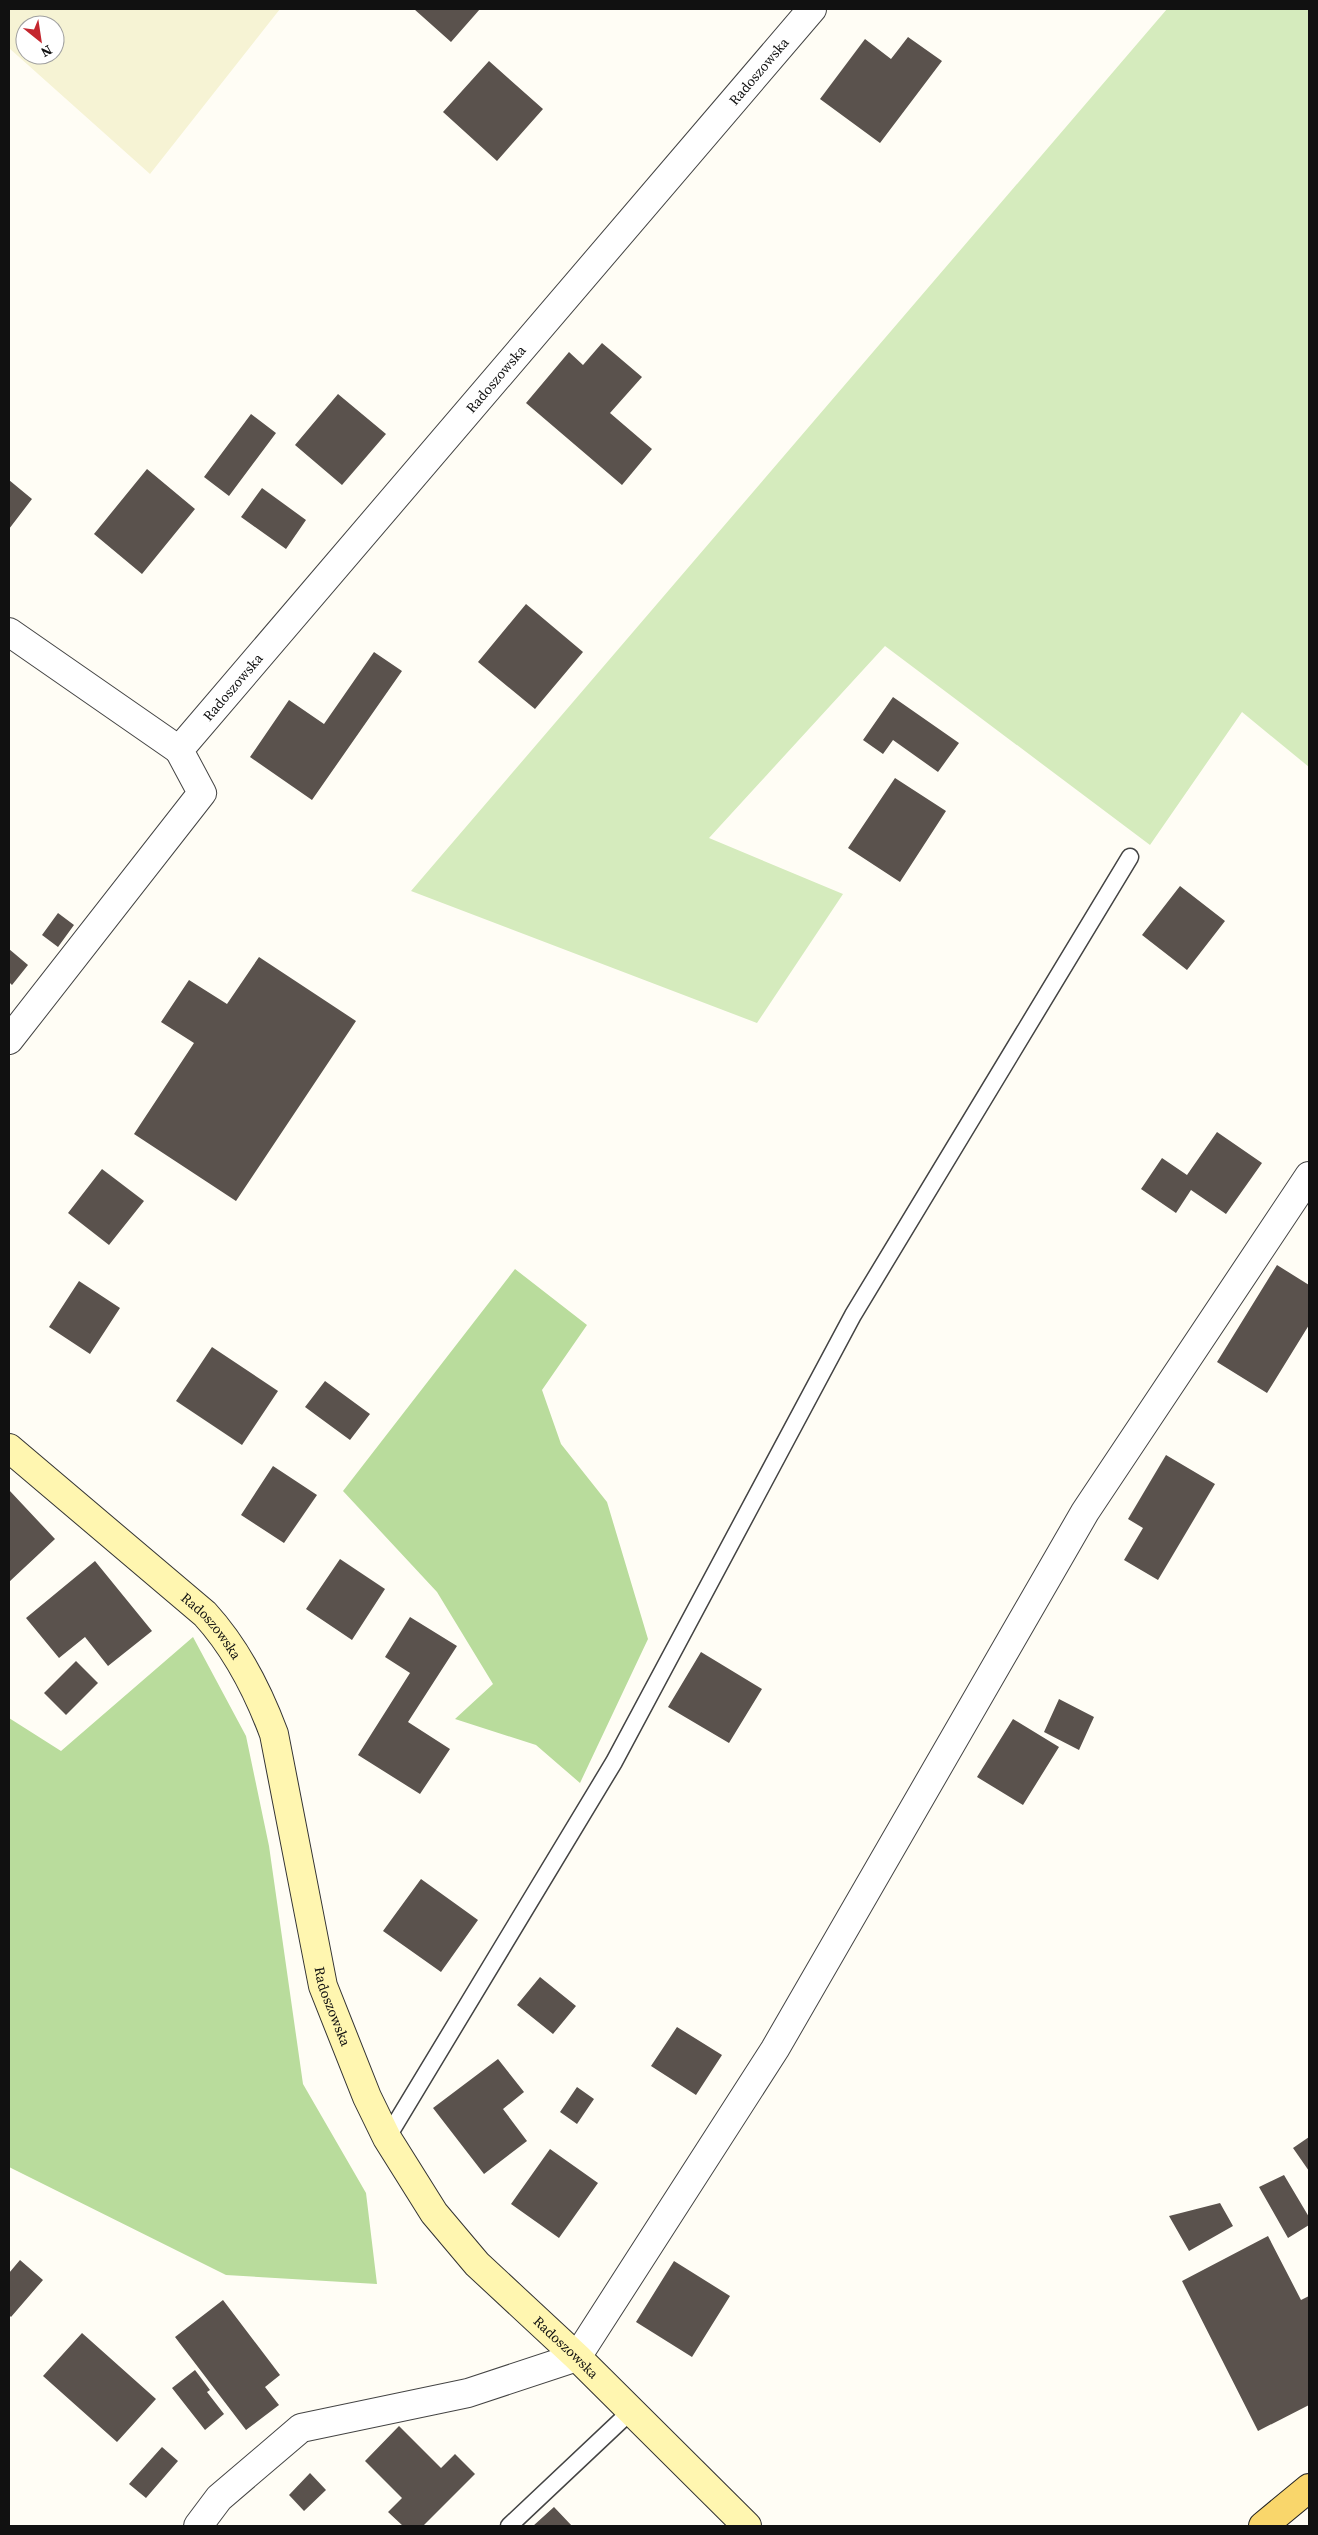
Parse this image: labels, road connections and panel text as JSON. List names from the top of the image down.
{
  "streets": {
    "street": ["Radoszowska"]
  },
  "north": "bottom right"
}
